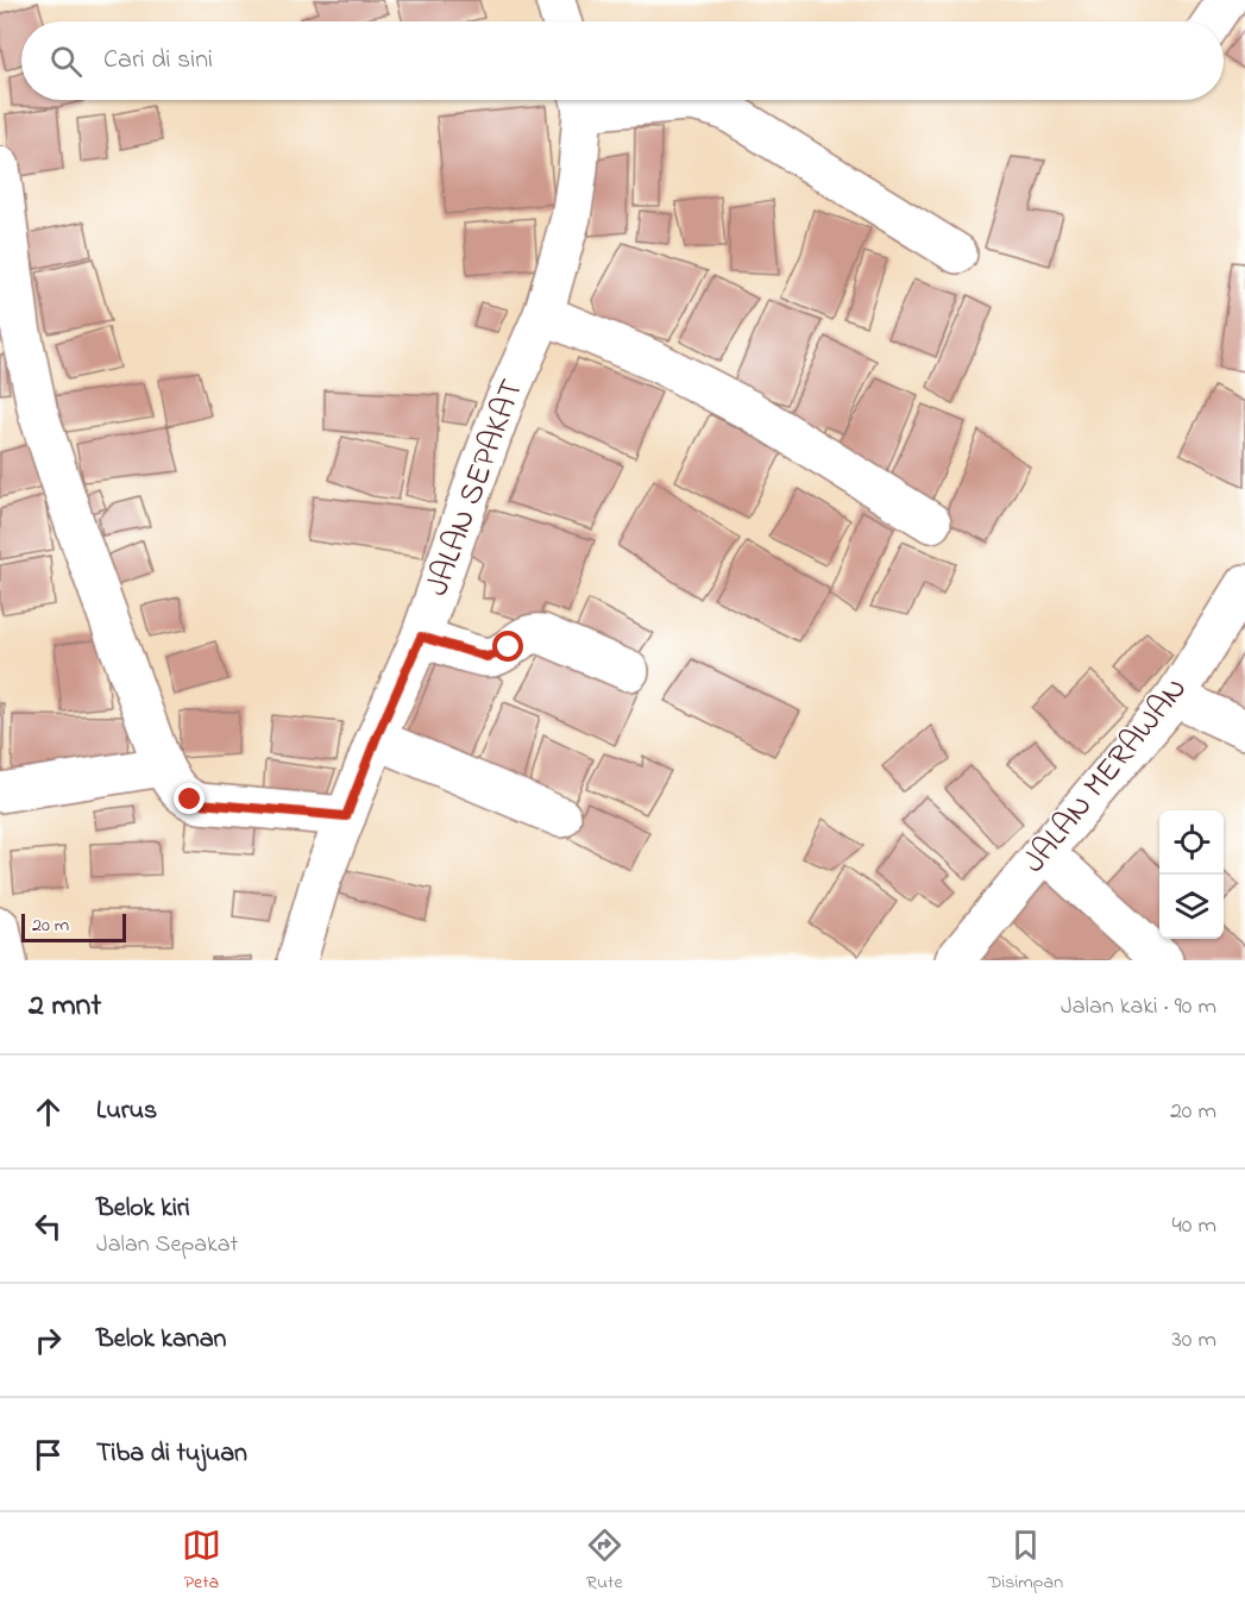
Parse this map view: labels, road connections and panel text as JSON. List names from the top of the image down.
{
  "streets": {
    "street": ["JALAN SEPAKAT", "JALAN MERAWAN"]
  },
  "scale_bar": "20 m",
  "page": {
    "search": "Cari di sini",
    "scale": "20 m",
    "heading": ["2 mnt", "Jalan kaki · 90 m"],
    "list": [
      ["Lurus", "20 m"],
      ["Belok kiri", "Jalan Sepakat", "40 m"],
      ["Belok kanan", "30 m"],
      "Tiba di tujuan"
    ],
    "nav": ["Peta", "Rute", "Disimpan"]
  }
}
